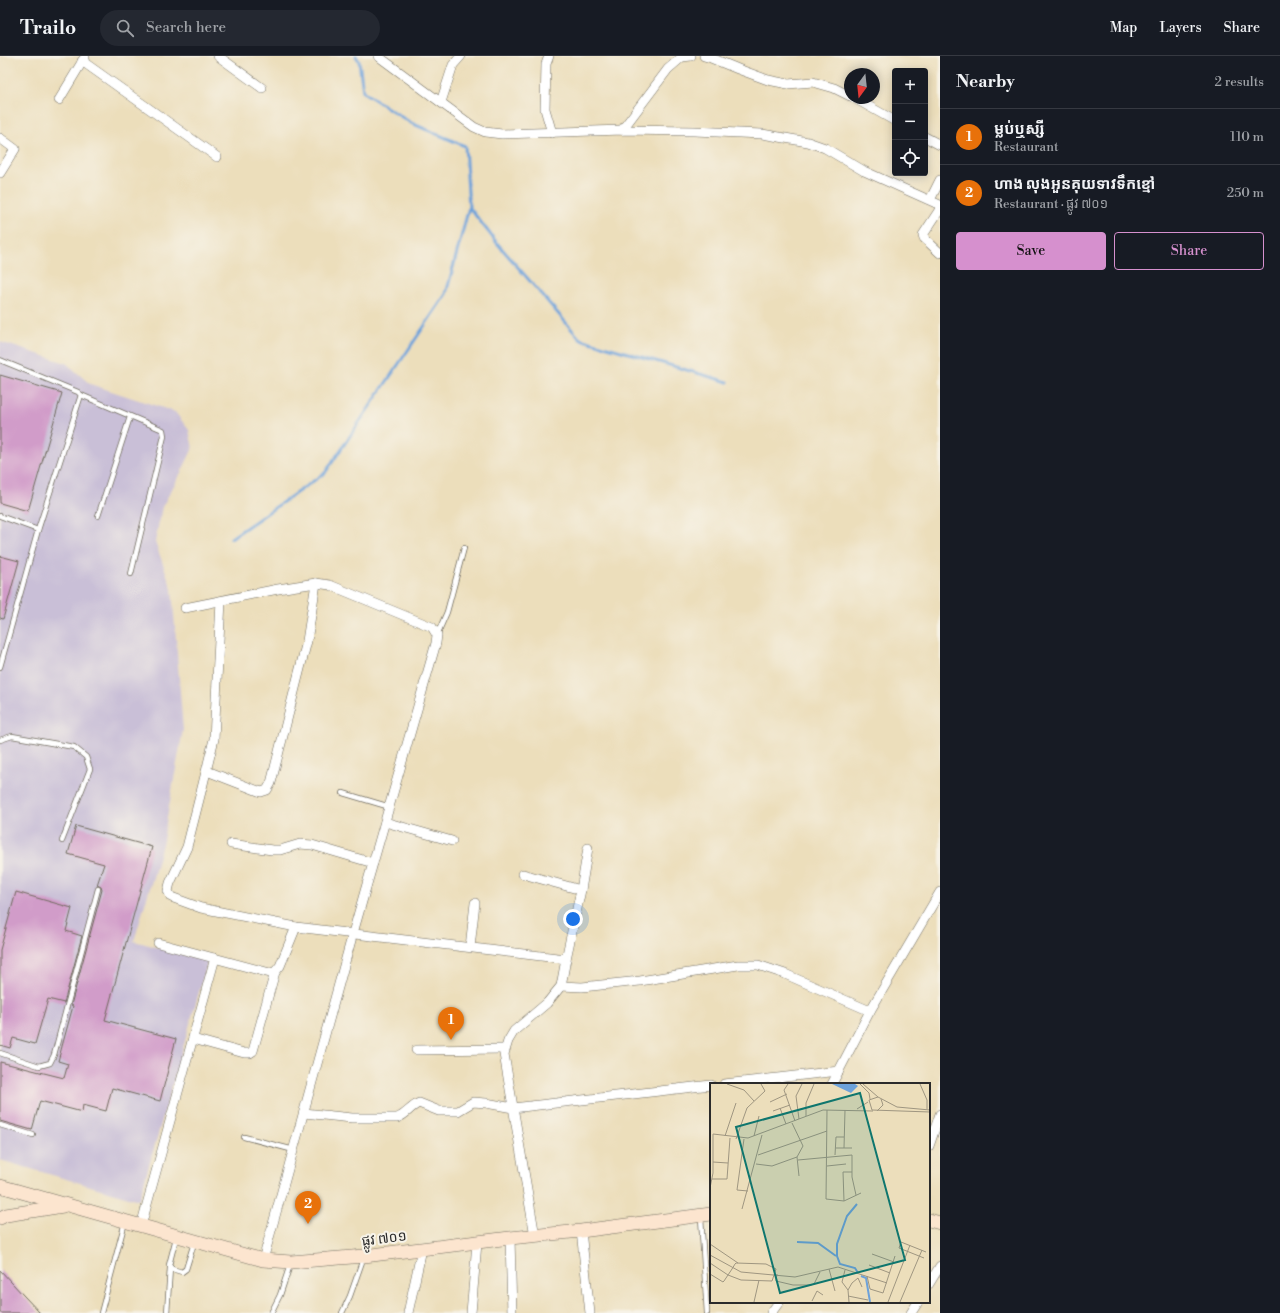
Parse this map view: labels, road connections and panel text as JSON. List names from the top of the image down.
{
  "streets": {
    "main road": ["ផ្លូវ ៧០១"]
  },
  "north": "bottom",
  "page": {
    "header": "Trailo",
    "search": "Search here",
    "nav": ["Map", "Layers", "Share"],
    "heading": ["Nearby", "2 results"],
    "map_buttons": ["+", "−"],
    "list": [
      {
        "mark": "1",
        "name": "ម្លប់ឬស្សី",
        "note": "Restaurant",
        "value": "110 m"
      },
      {
        "mark": "2",
        "name": "ហាង លុងអួនគុយទាវទឹកខ្មៅ",
        "note": "Restaurant · ផ្លូវ ៧០១",
        "value": "250 m"
      }
    ],
    "buttons": ["Save", "Share"],
    "pins": ["1", "2"]
  }
}
